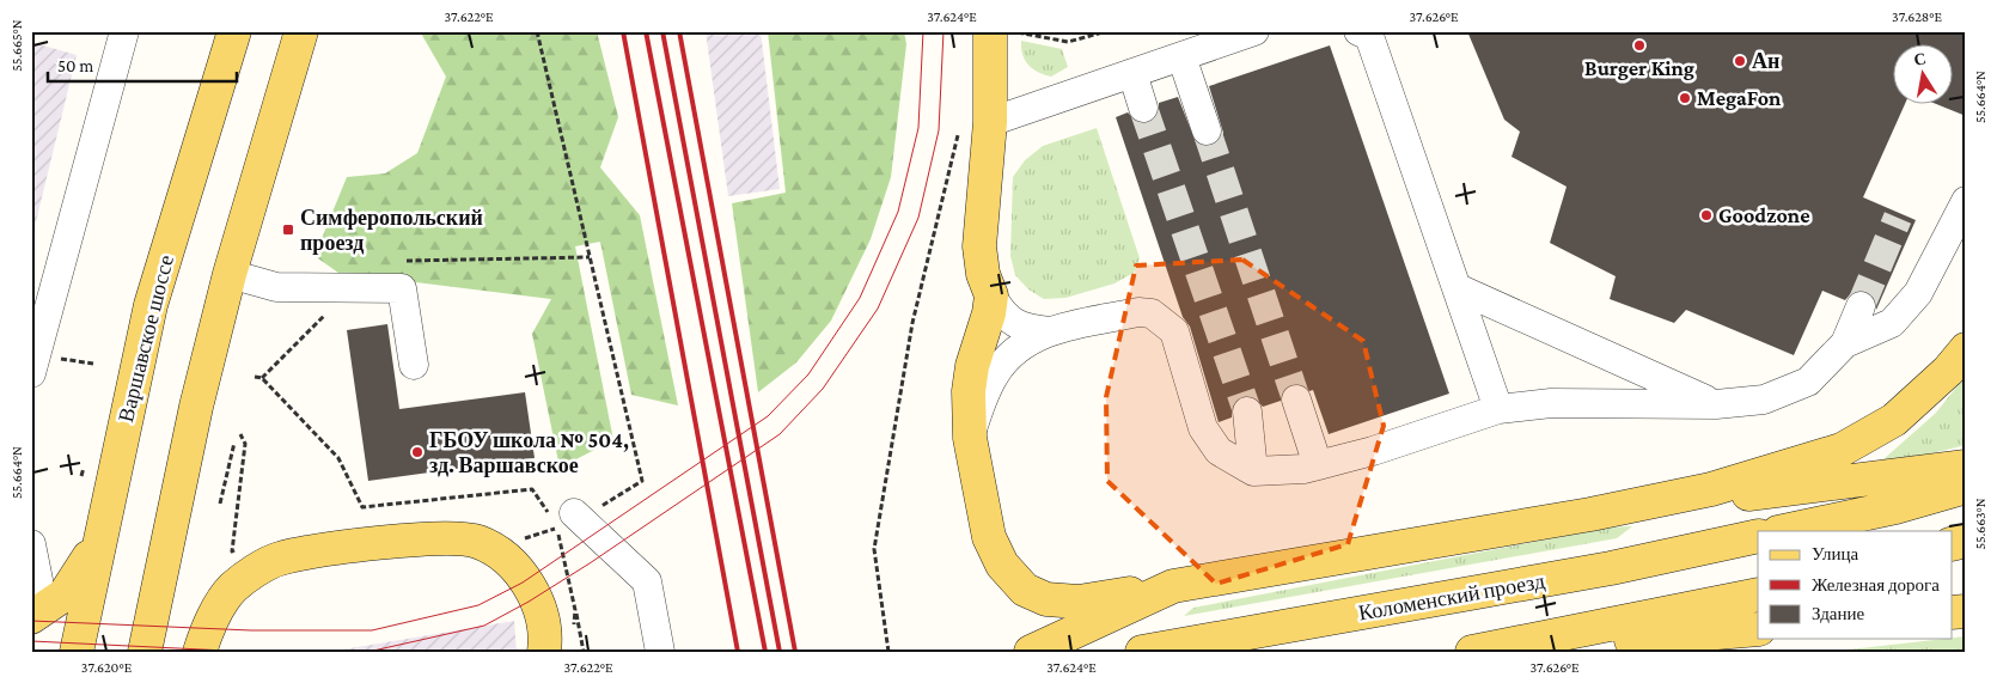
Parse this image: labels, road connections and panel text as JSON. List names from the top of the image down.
{
  "streets": {
    "main road": ["Варшавское шоссе", "Коломенский проезд"]
  },
  "places": {
    "other": [
      "Burger King",
      "Ан",
      "MegaFon",
      "Goodzone",
      "ГБОУ школа № 504, зд. Варшавское"
    ],
    "transit": ["Симферопольский проезд"]
  },
  "legend": ["Улица", "Железная дорога", "Здание"],
  "scale_bar": "50 m",
  "north": "top",
  "coordinates": [
    "37.622°E",
    "37.624°E",
    "37.626°E",
    "37.628°E",
    "55.665°N",
    "55.664°N",
    "55.663°N",
    "37.620°E"
  ]
}
